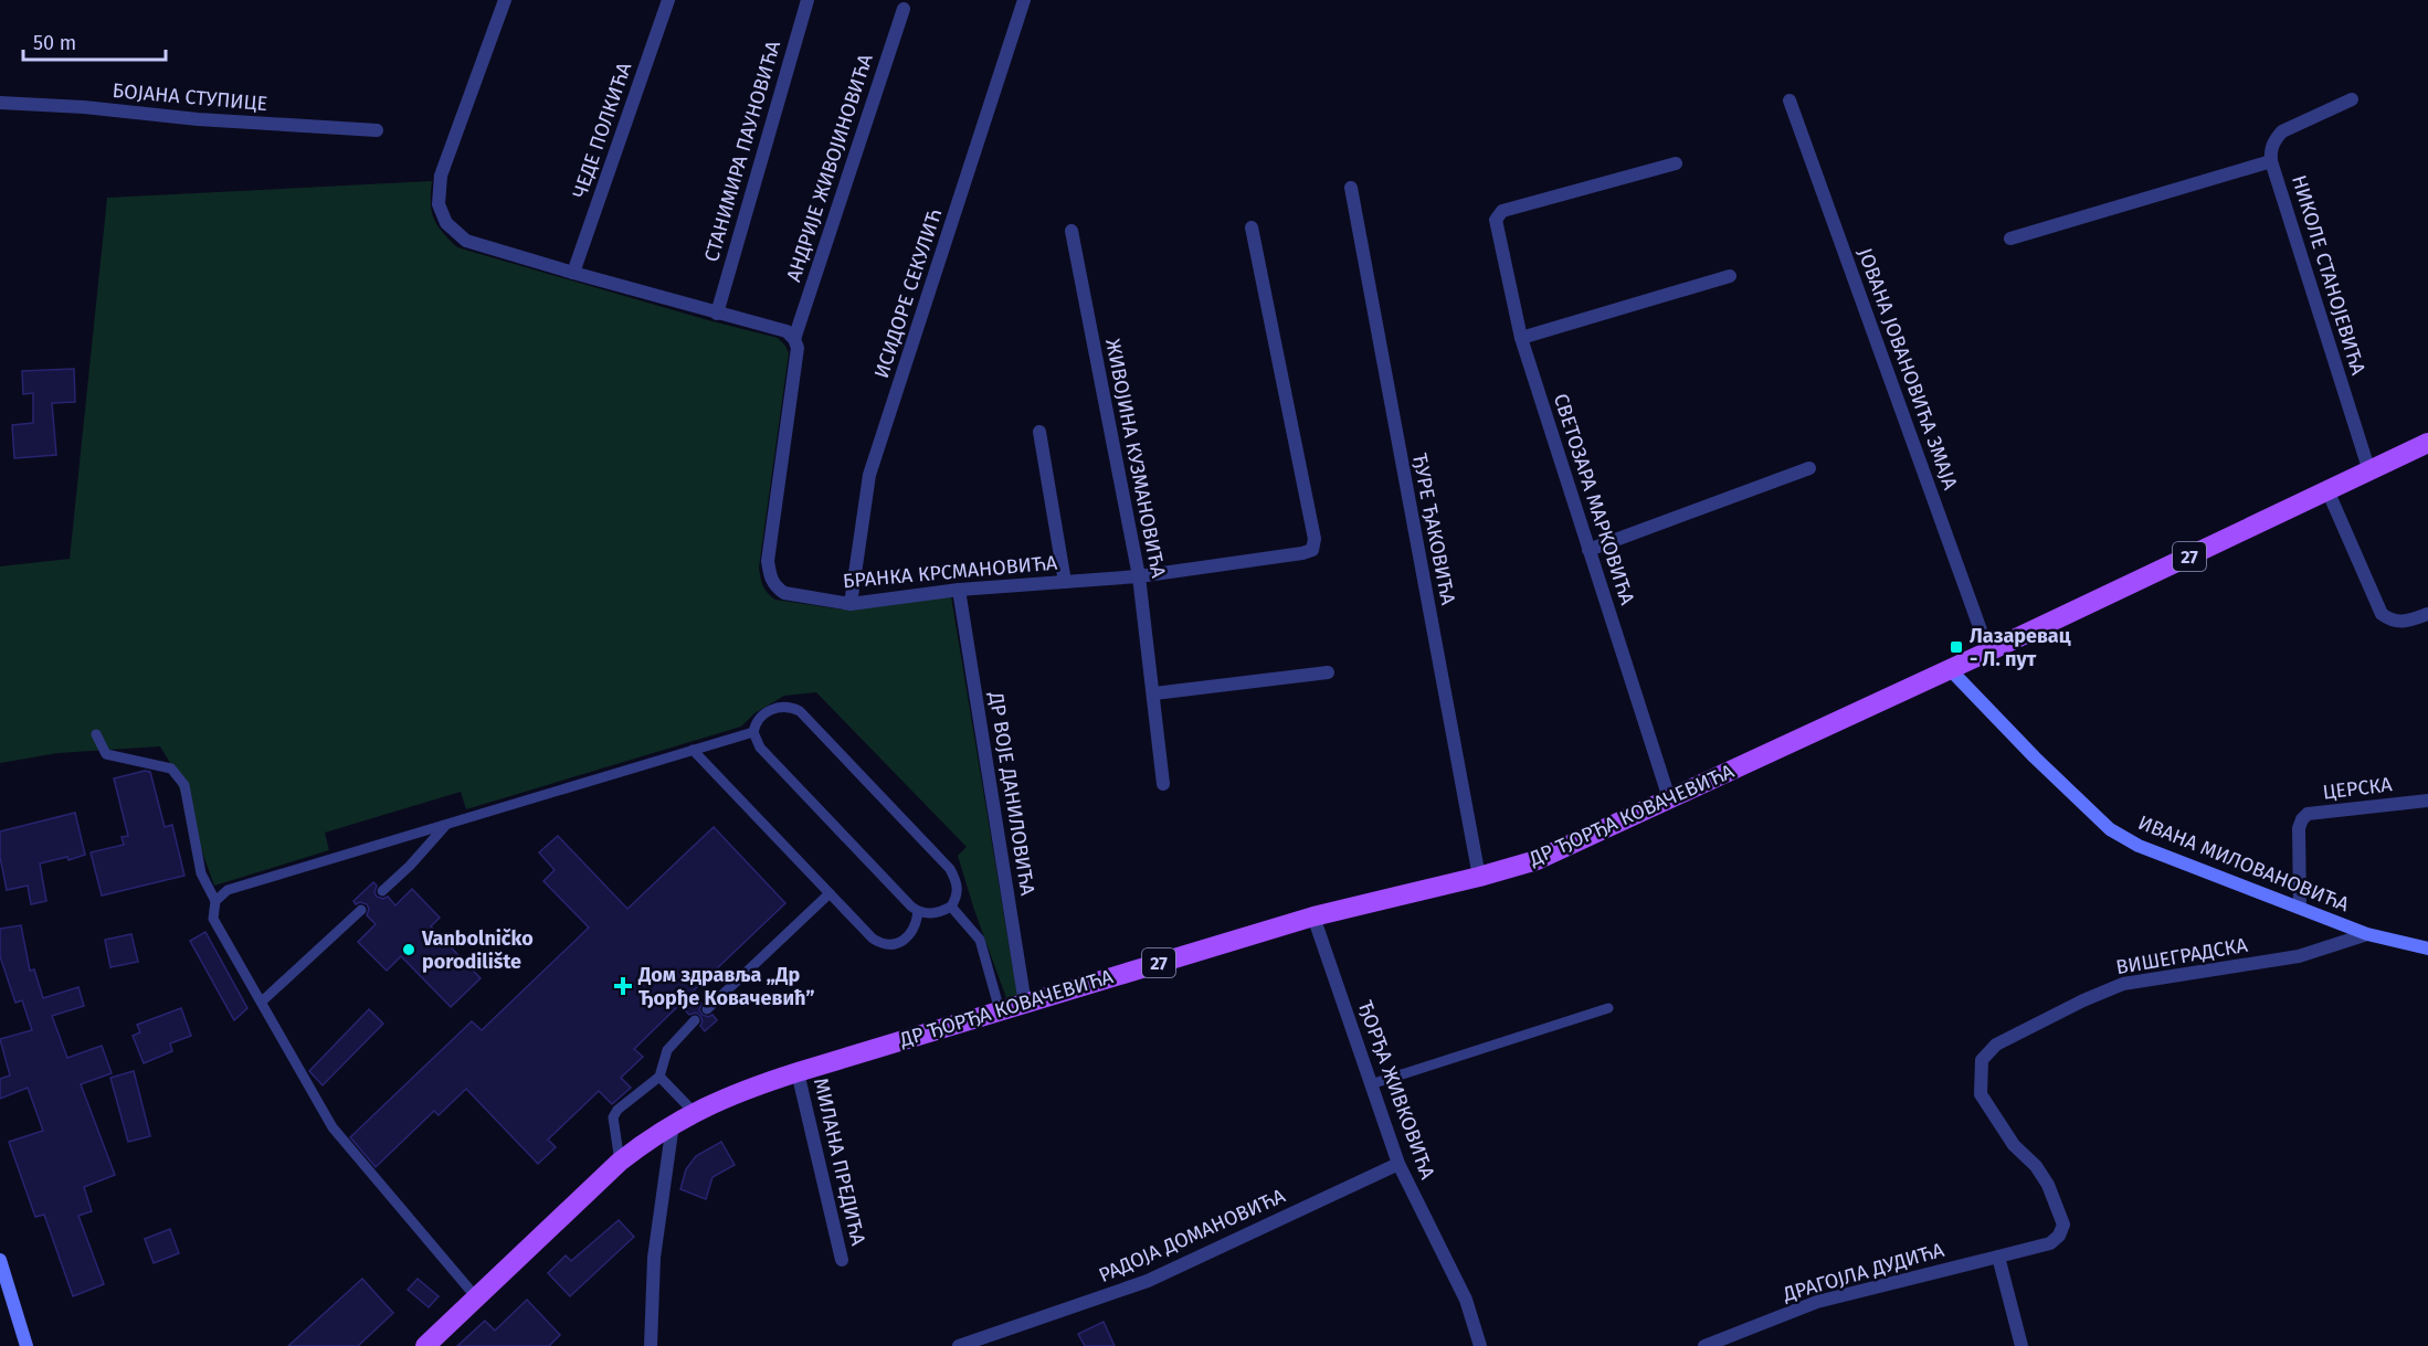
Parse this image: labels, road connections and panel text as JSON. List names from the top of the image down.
{
  "streets": {
    "main road": ["27", "ДР ЂОРЂА КОВАЧЕВИЋА"],
    "street": [
      "БОЈАНА СТУПИЦЕ",
      "ЧЕДЕ ПОЛКИЋА",
      "СТАНИМИРА ПАУНОВИЋА",
      "АНДРИЈЕ ЖИВОЈИНОВИЋА",
      "НИКОЛЕ СТАНОЈЕВИЋА",
      "ИСИДОРЕ СЕКУЛИЋ",
      "ЈОВАНА ЈОВАНОВИЋА ЗМАЈА",
      "ЖИВОЈИНА КУЗМАНОВИЋА",
      "СВЕТОЗАРА МАРКОВИЋА",
      "ЂУРЕ ЂАКОВИЋА",
      "БРАНКА КРСМАНОВИЋА",
      "ЦЕРСКА",
      "ДР ВОЈЕ ДАНИЛОВИЋА",
      "ИВАНА МИЛОВАНОВИЋА",
      "ВИШЕГРАДСКА",
      "ЂОРЂА ЖИВКОВИЋА",
      "МИЛАНА ПРЕДИЋА",
      "РАДОЈА ДОМАНОВИЋА",
      "ДРАГОЈЛА ДУДИЋА"
    ]
  },
  "crossings": [
    ["АНДРИЈЕ ЖИВОЈИНОВИЋА", "БРАНКА КРСМАНОВИЋА"],
    ["НИКОЛЕ СТАНОЈЕВИЋА", "27"],
    ["ИСИДОРЕ СЕКУЛИЋ", "БРАНКА КРСМАНОВИЋА"],
    ["ЈОВАНА ЈОВАНОВИЋА ЗМАЈА", "27"],
    ["ЖИВОЈИНА КУЗМАНОВИЋА", "БРАНКА КРСМАНОВИЋА"],
    ["СВЕТОЗАРА МАРКОВИЋА", "ДР ЂОРЂА КОВАЧЕВИЋА"],
    ["ЂУРЕ ЂАКОВИЋА", "ДР ЂОРЂА КОВАЧЕВИЋА"],
    ["27", "ДР ЂОРЂА КОВАЧЕВИЋА"],
    ["27", "ИВАНА МИЛОВАНОВИЋА"],
    ["БРАНКА КРСМАНОВИЋА", "ДР ВОЈЕ ДАНИЛОВИЋА"],
    ["ЦЕРСКА", "ИВАНА МИЛОВАНОВИЋА"],
    ["ДР ВОЈЕ ДАНИЛОВИЋА", "ДР ЂОРЂА КОВАЧЕВИЋА"],
    ["ДР ЂОРЂА КОВАЧЕВИЋА", "ИВАНА МИЛОВАНОВИЋА"],
    ["ДР ЂОРЂА КОВАЧЕВИЋА", "ЂОРЂА ЖИВКОВИЋА"],
    ["ДР ЂОРЂА КОВАЧЕВИЋА", "МИЛАНА ПРЕДИЋА"],
    ["ИВАНА МИЛОВАНОВИЋА", "ВИШЕГРАДСКА"],
    ["ВИШЕГРАДСКА", "ДРАГОЈЛА ДУДИЋА"],
    ["ЂОРЂА ЖИВКОВИЋА", "РАДОЈА ДОМАНОВИЋА"]
  ],
  "places": {
    "transit": ["Лазаревац - Л. пут"],
    "other": ["Vanbolničko porodilište"],
    "health": ["Дом здравља „Др Ђорђе Ковачевић”"]
  },
  "scale_bar": "50 m"
}
